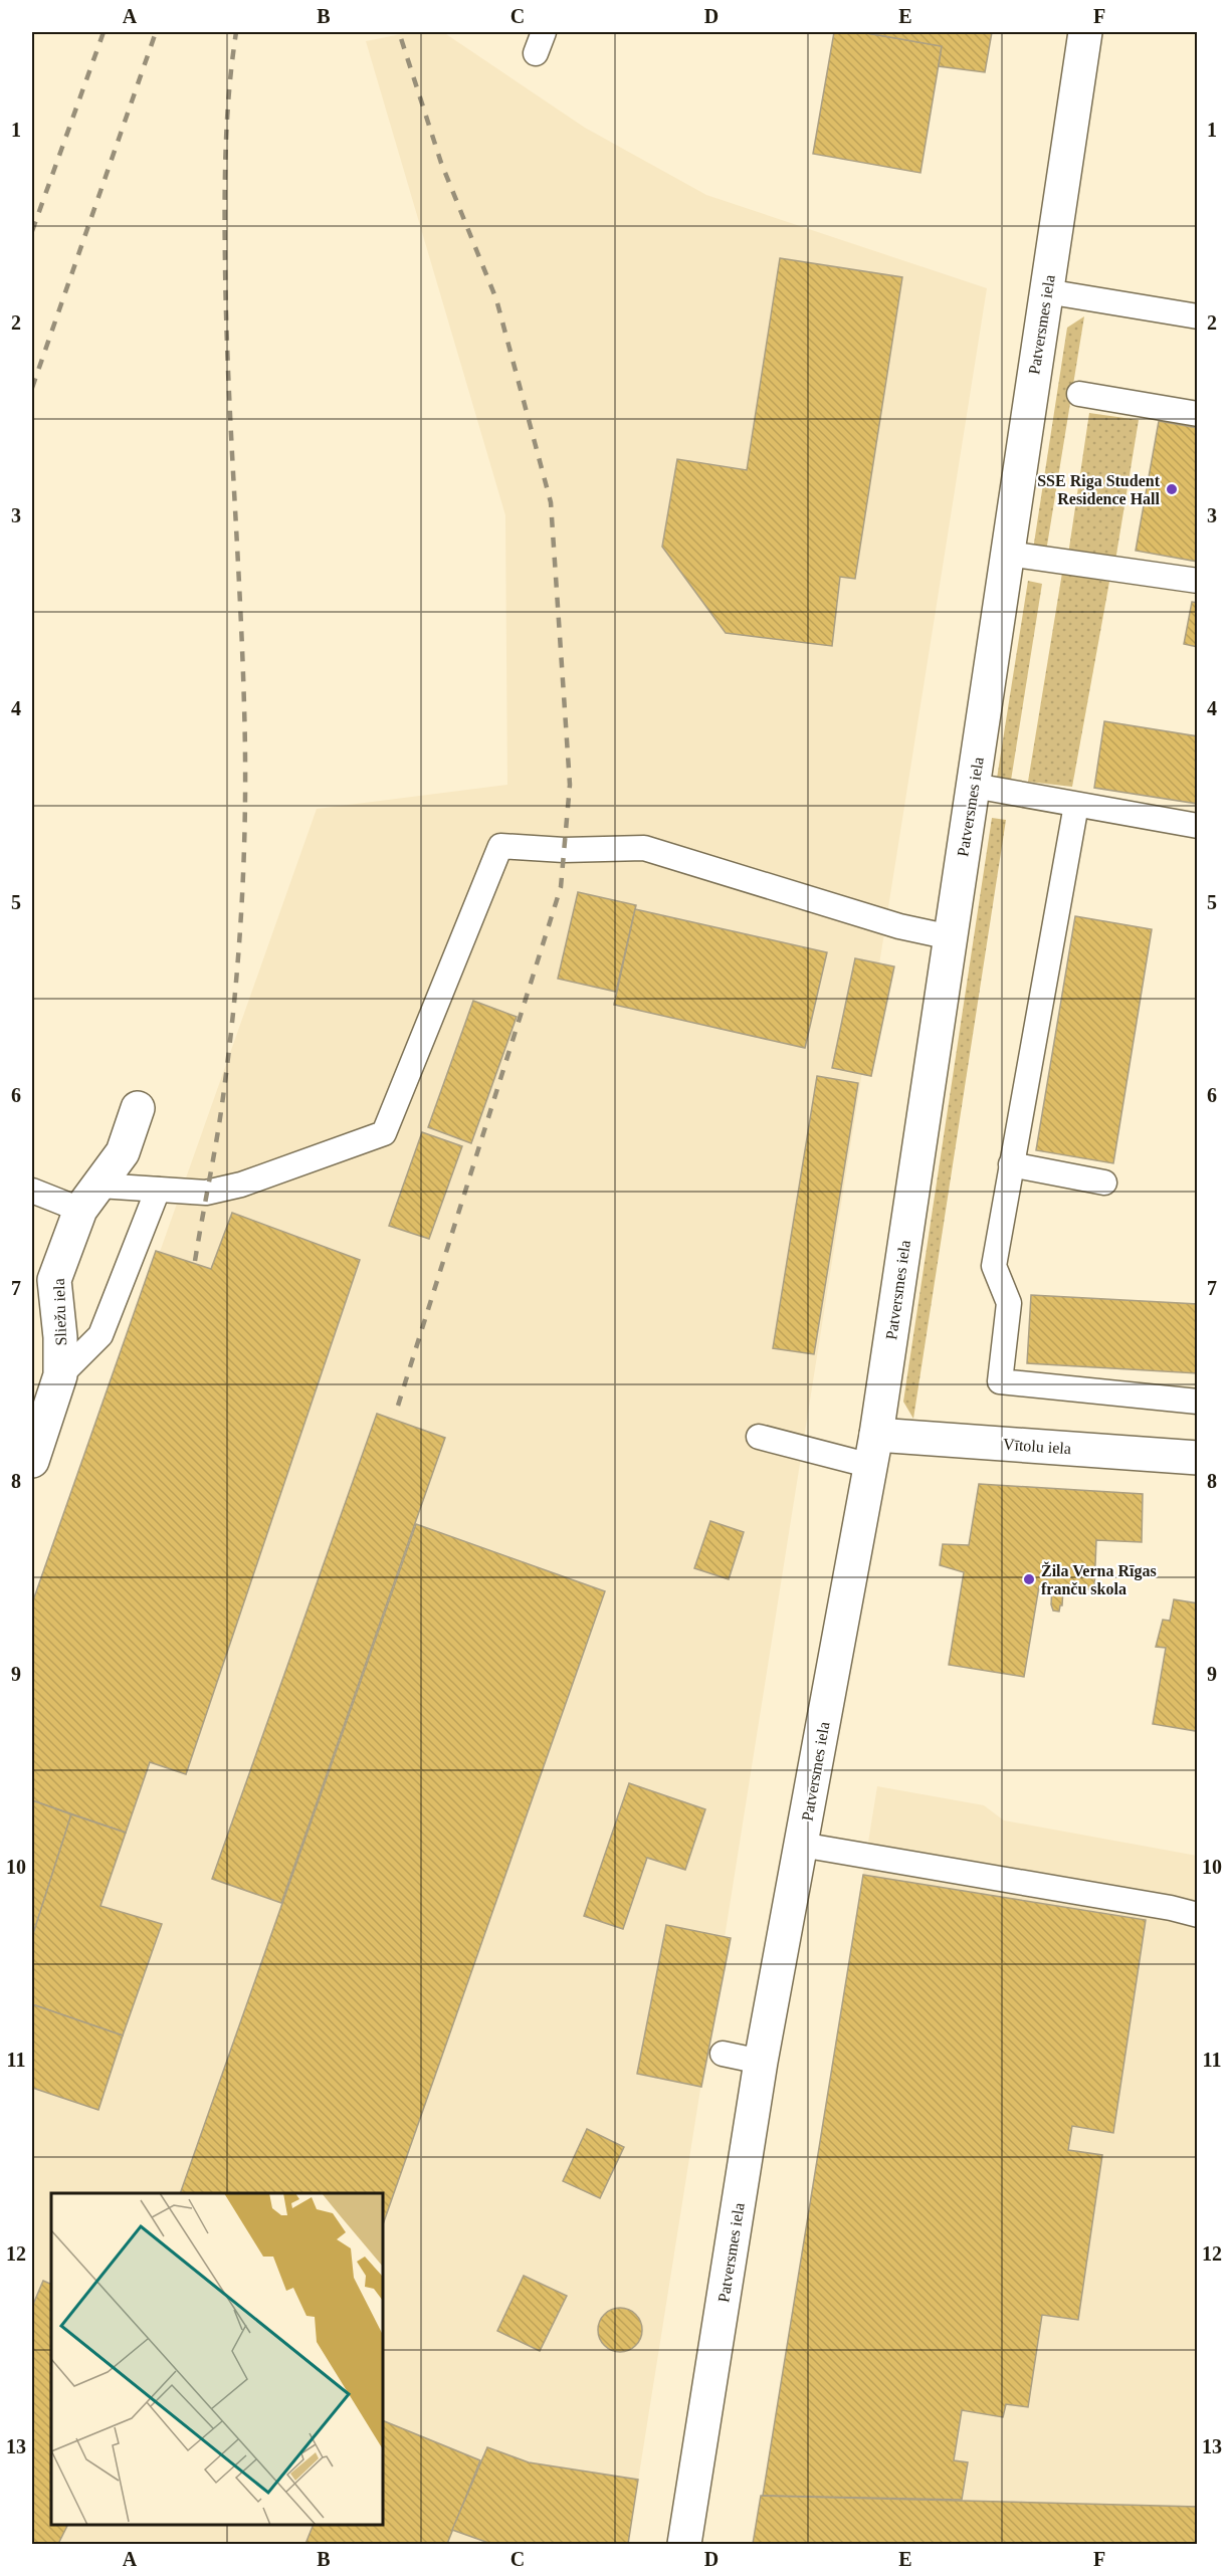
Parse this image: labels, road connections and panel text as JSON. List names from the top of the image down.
{
  "streets": {
    "street": ["Patversmes iela", "Sliežu iela", "Vītolu iela"]
  },
  "crossings": [
    ["Patversmes iela", "Vītolu iela"]
  ],
  "places": ["SSE Riga Student Residence Hall", "Žila Verna Rīgas franču skola"],
  "grid": {
    "columns": [
      "A",
      "B",
      "C",
      "D",
      "E",
      "F"
    ],
    "rows": [
      "1",
      "2",
      "3",
      "4",
      "5",
      "6",
      "7",
      "8",
      "9",
      "10",
      "11",
      "12",
      "13"
    ]
  }
}
